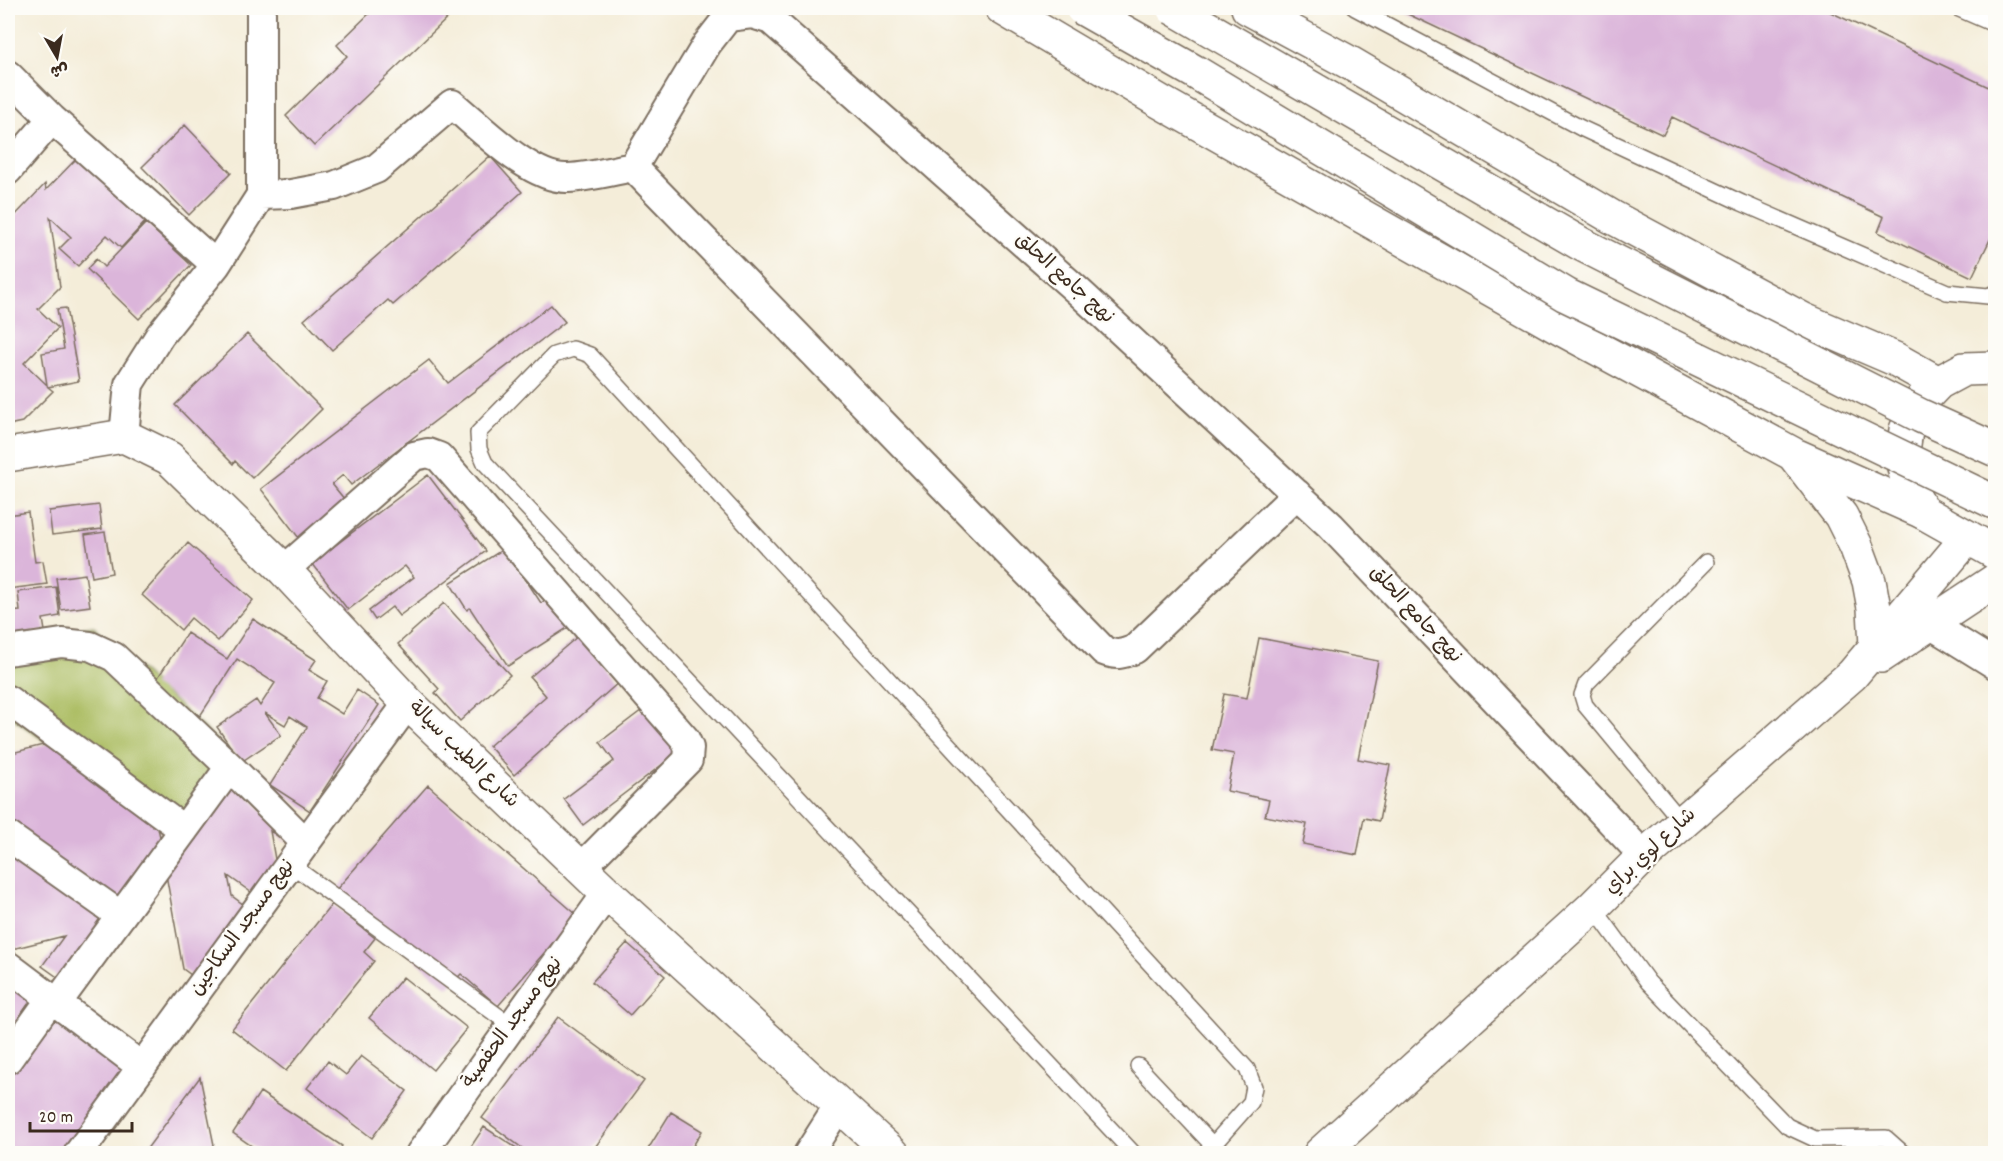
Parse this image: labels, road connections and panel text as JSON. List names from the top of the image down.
{
  "streets": {
    "main road": ["شارع الطيب سيالة", "شارع لوي براي"],
    "street": ["نهج جامع الحلق", "نهج مسجد السكاجين", "نهج مسجد الحفصية"]
  },
  "crossings": [
    ["نهج جامع الحلق", "شارع لوي براي"],
    ["شارع الطيب سيالة", "نهج مسجد السكاجين"],
    ["شارع الطيب سيالة", "نهج مسجد الحفصية"]
  ],
  "scale_bar": "20 m",
  "north": "bottom"
}
